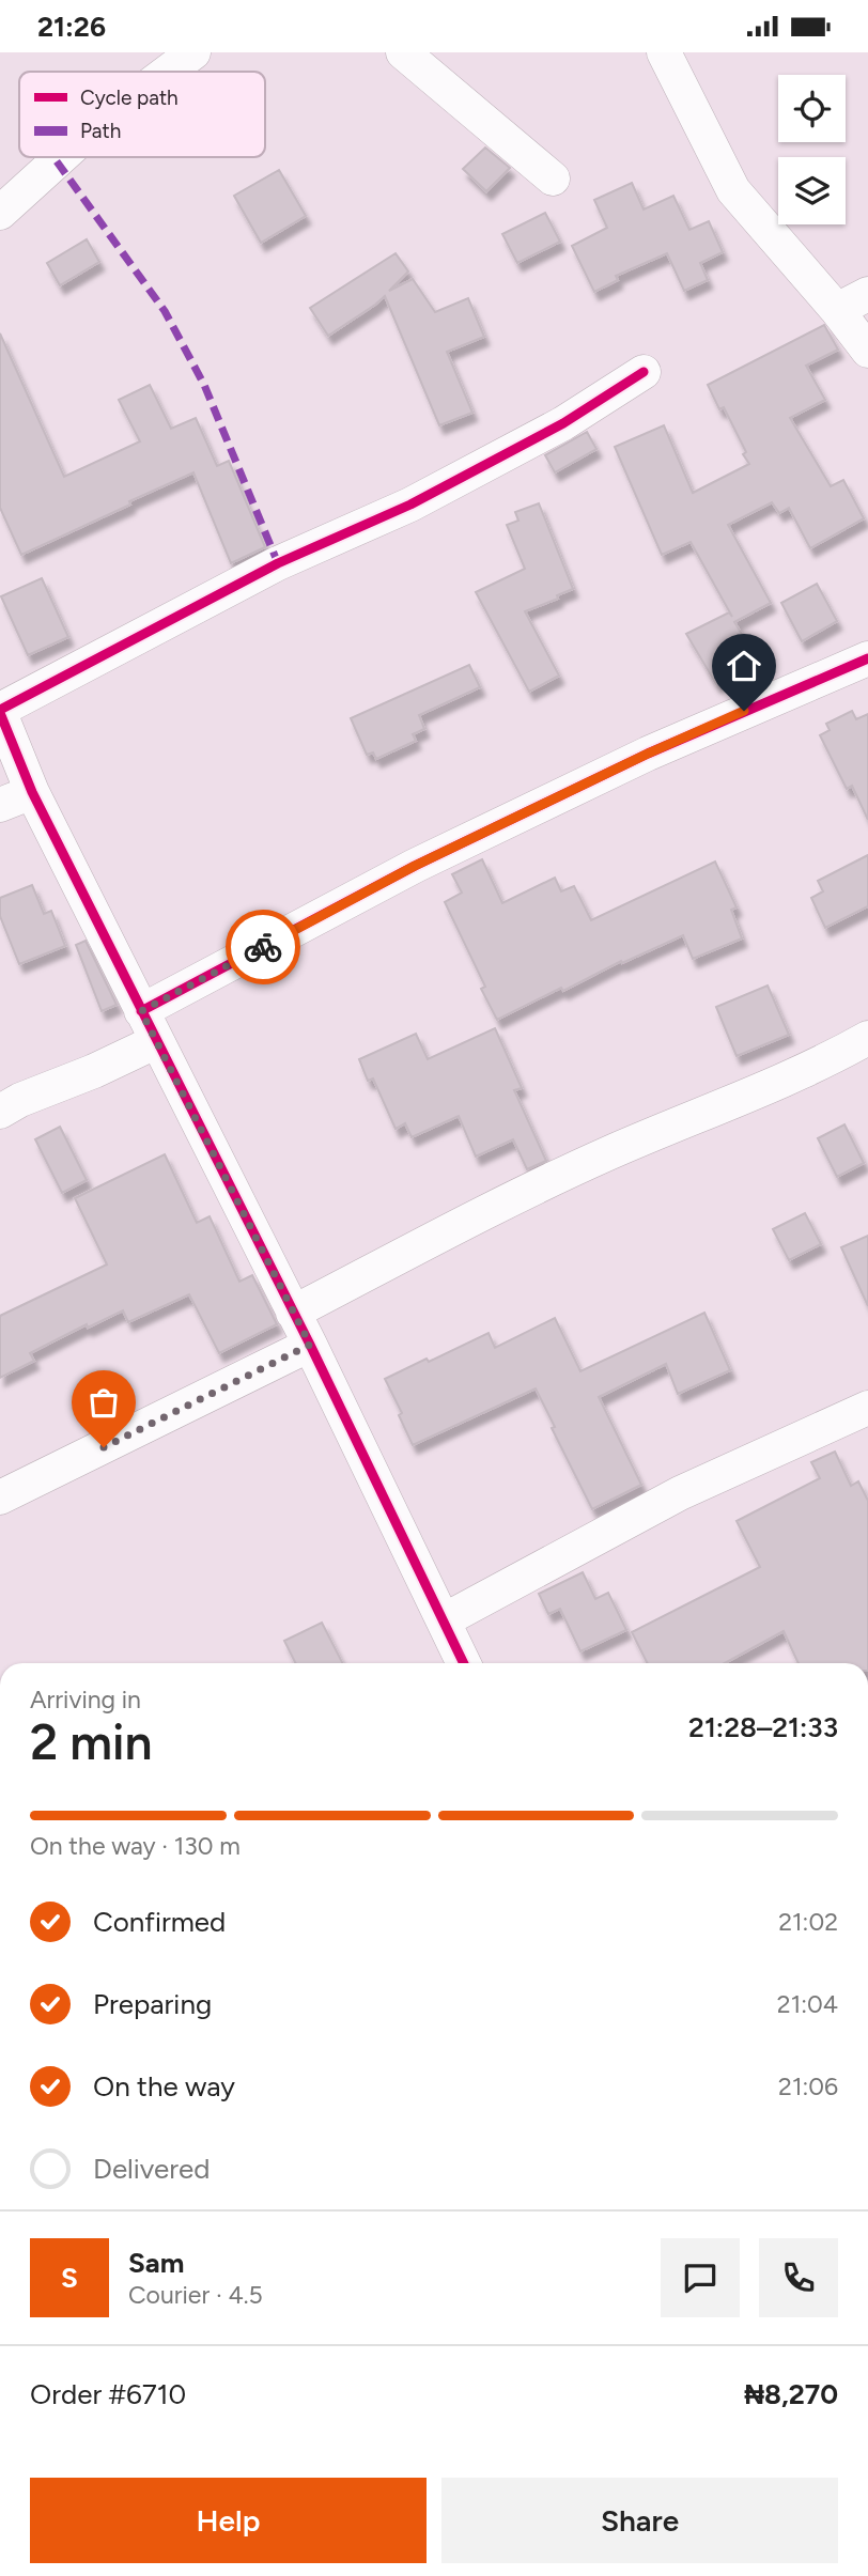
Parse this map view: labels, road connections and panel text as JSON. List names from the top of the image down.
{
  "legend": ["Cycle path", "Path"],
  "page": {
    "status": "21:26",
    "heading": ["2 min", "Arriving in", "21:28–21:33"],
    "panel": [
      "Sam",
      "Courier · 4.5",
      "Order #6710",
      "₦8,270"
    ],
    "bar": "On the way · 130 m",
    "list": [
      ["Confirmed", "21:02"],
      ["Preparing", "21:04"],
      ["On the way", "21:06"],
      "Delivered"
    ],
    "round": "S",
    "buttons": ["Help", "Share"]
  }
}
